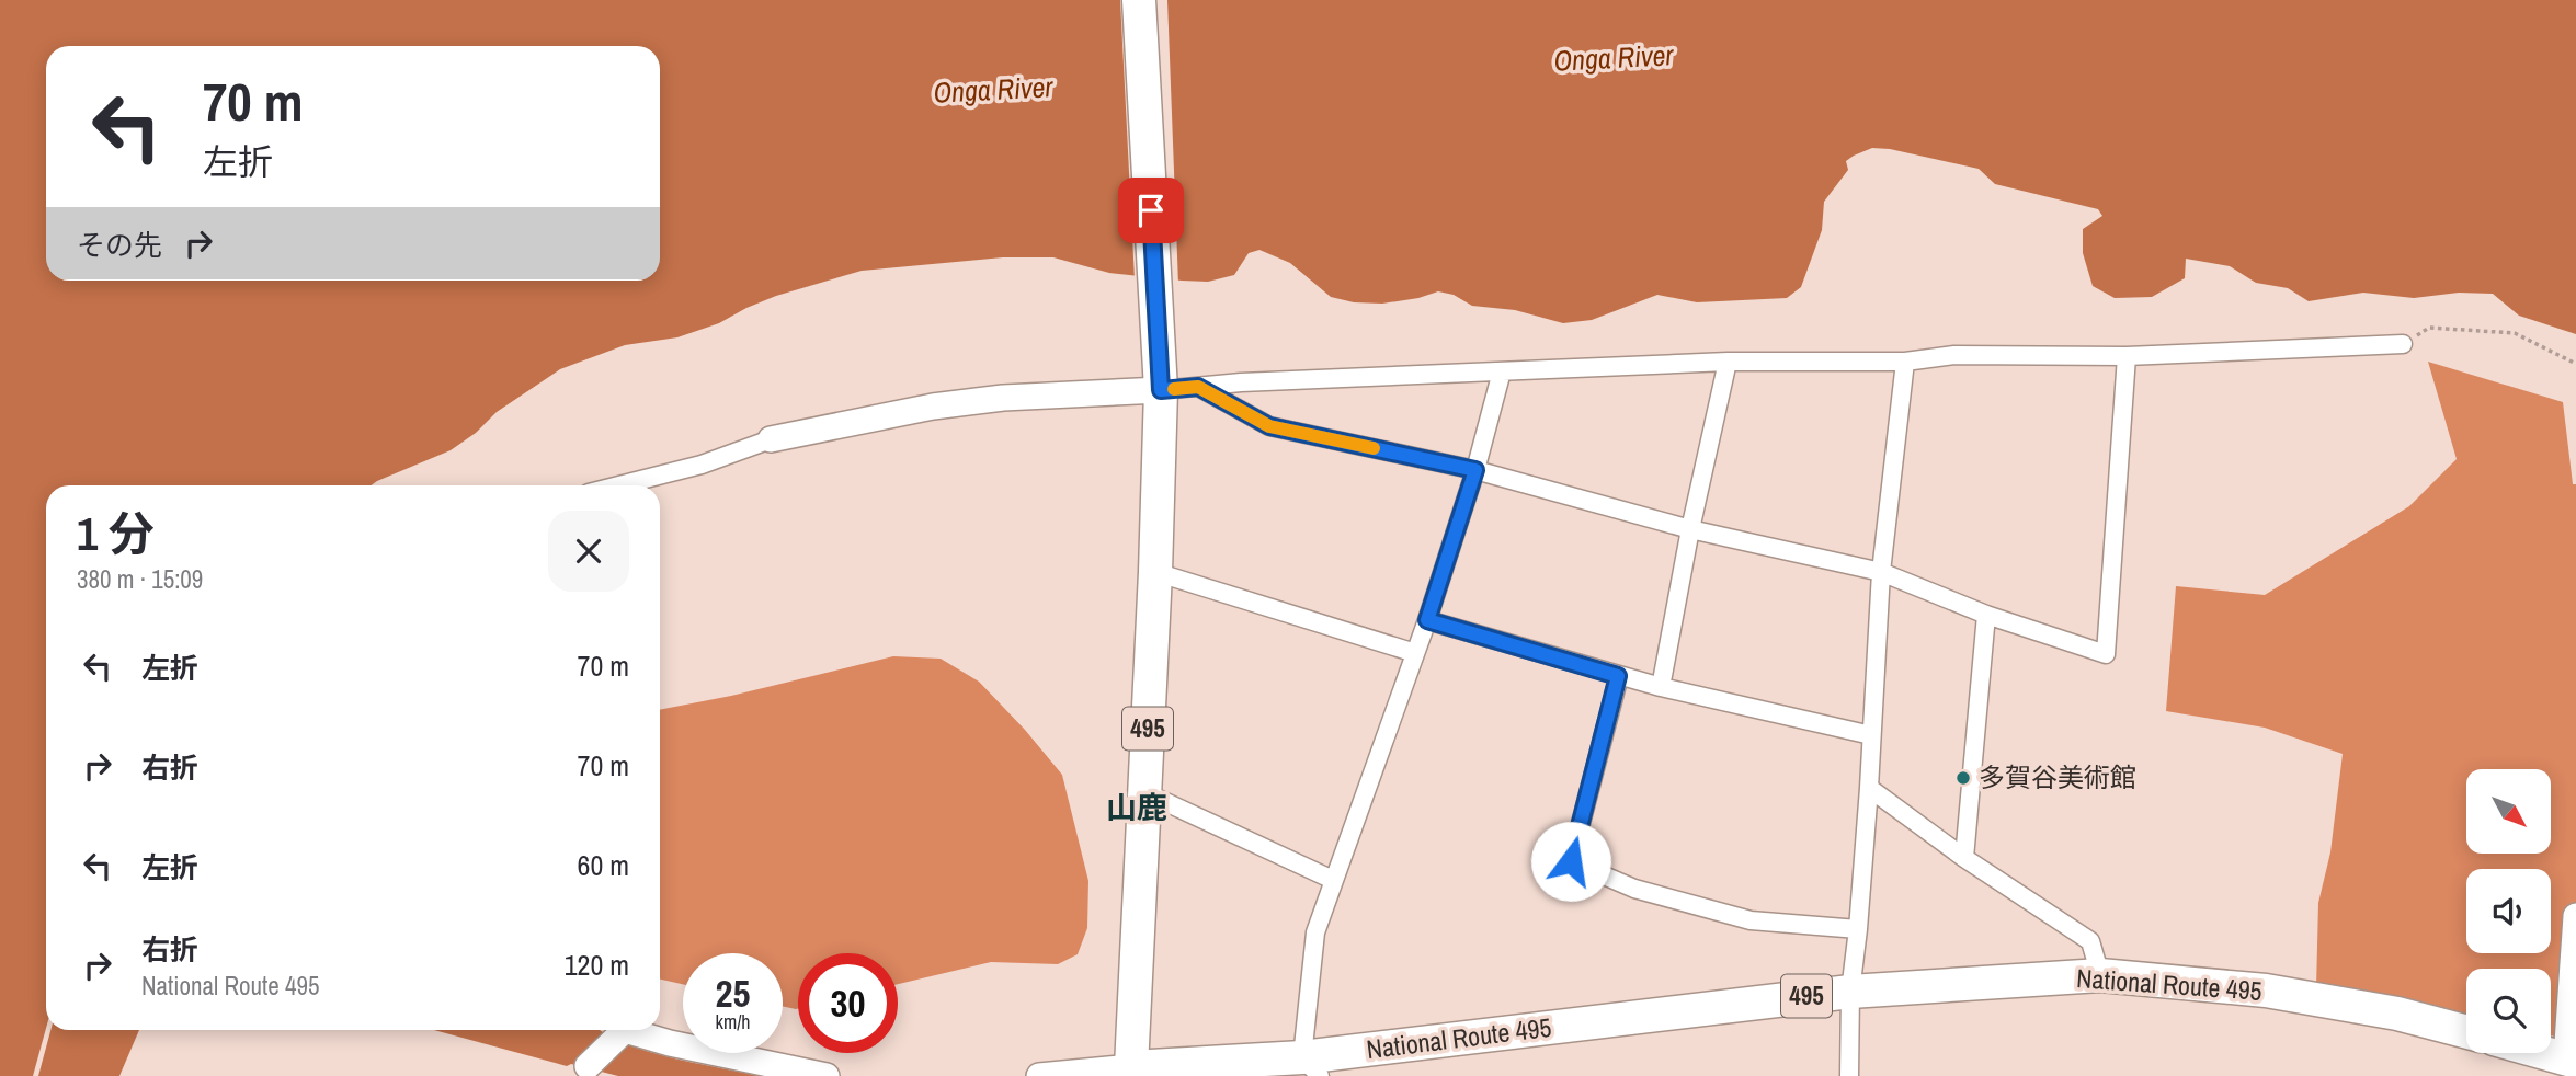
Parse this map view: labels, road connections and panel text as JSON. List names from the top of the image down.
{
  "streets": {
    "highway": ["495", "National Route 495"]
  },
  "crossings": [
    ["495", "National Route 495"]
  ],
  "districts": ["山鹿"],
  "water": ["Onga River"],
  "places": ["多賀谷美術館"],
  "north": "bottom right",
  "page": {
    "turn": ["70 m", "左折"],
    "then": "その先",
    "heading": ["1 分", "380 m · 15:09"],
    "list": [
      {
        "name": "左折",
        "value": "70 m"
      },
      {
        "name": "右折",
        "value": "70 m"
      },
      {
        "name": "左折",
        "value": "60 m"
      },
      {
        "name": "右折",
        "note": "National Route 495",
        "value": "120 m"
      }
    ],
    "speed": "25 km/h",
    "limit": "30"
  }
}
